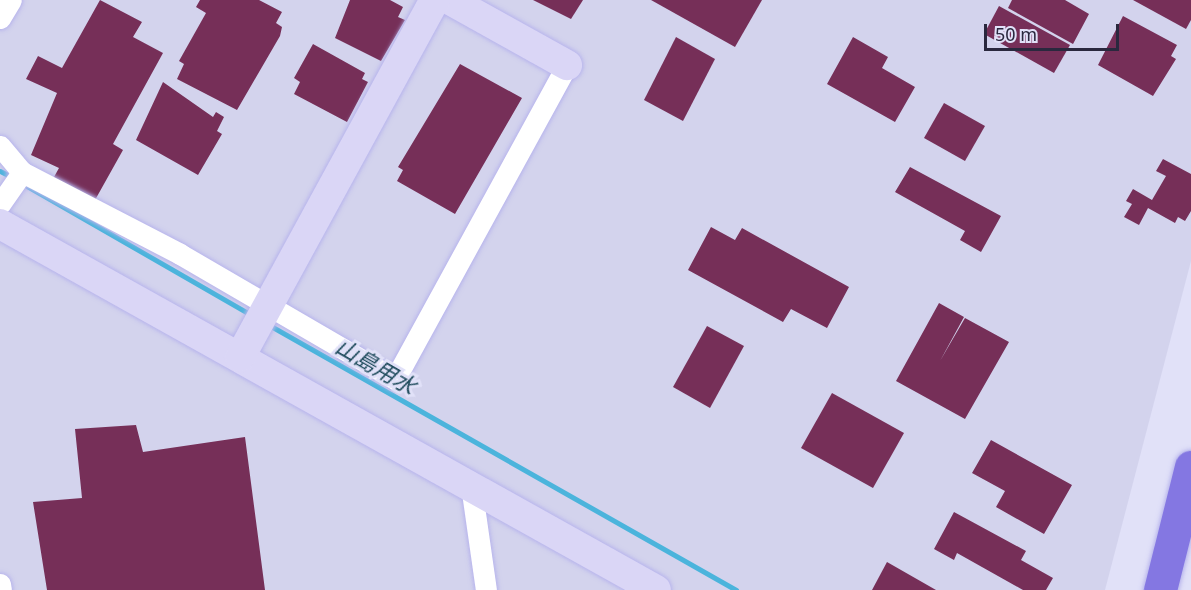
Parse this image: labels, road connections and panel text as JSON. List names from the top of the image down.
{
  "water": ["山島用水"],
  "scale_bar": "50 m"
}
